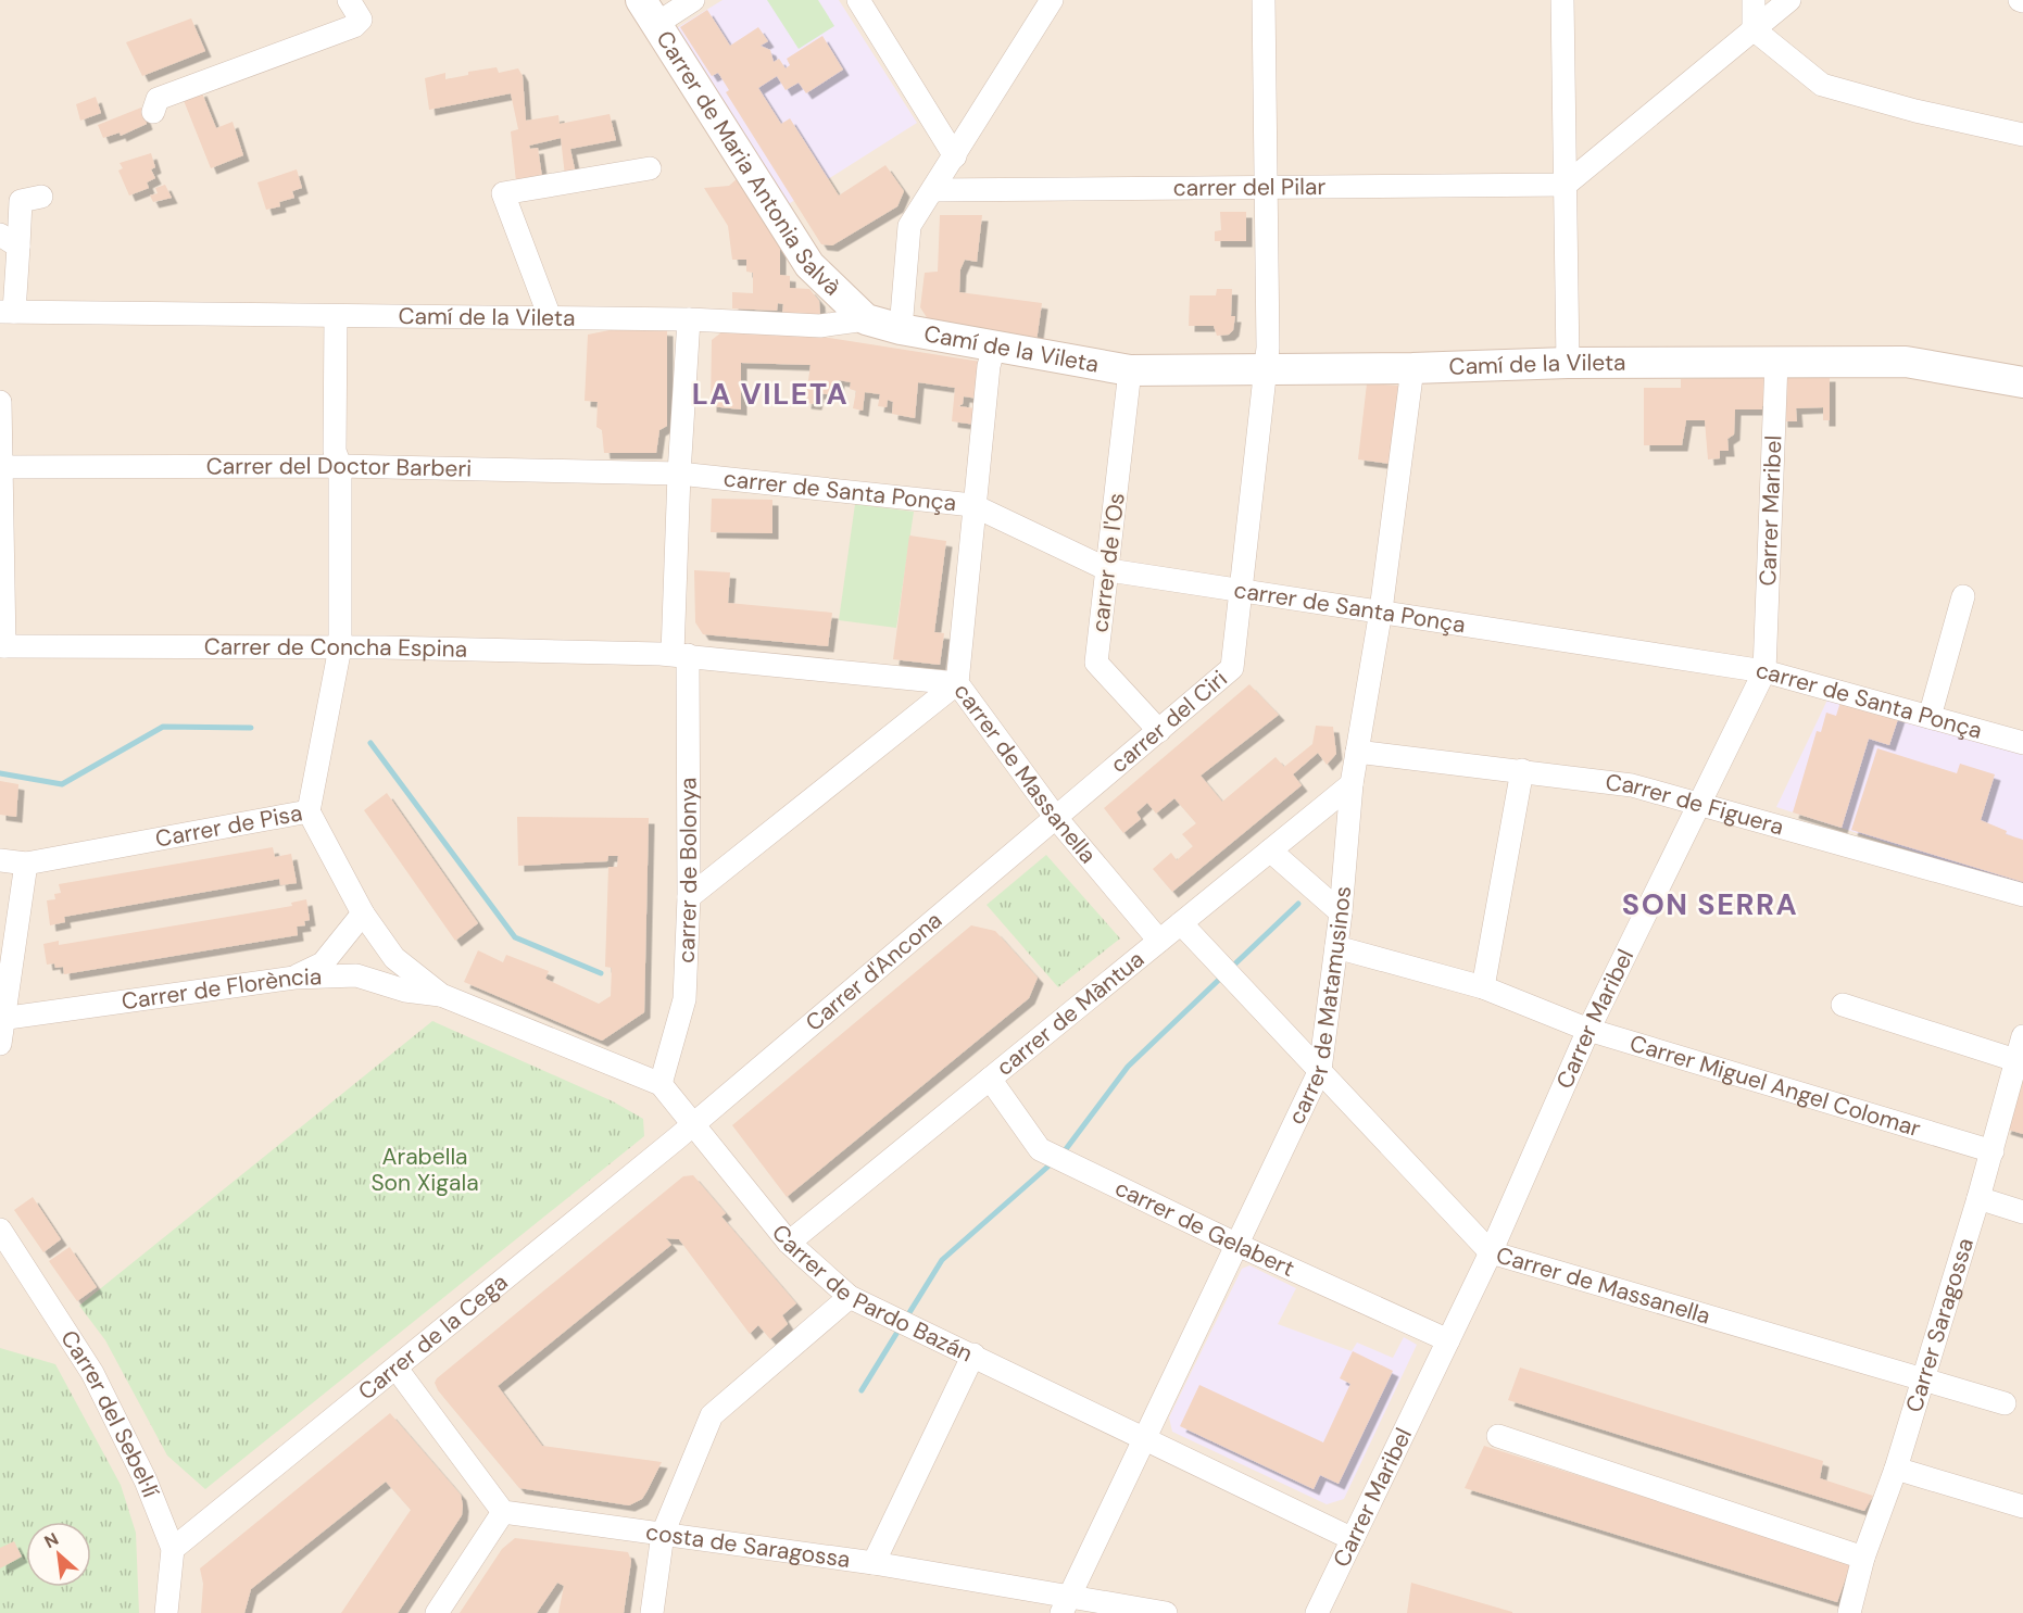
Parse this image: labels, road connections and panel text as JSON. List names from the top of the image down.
{
  "streets": {
    "street": [
      "Carrer de Maria Antonia Salvà",
      "carrer del Pilar",
      "Camí de la Vileta",
      "Carrer del Doctor Barberi",
      "carrer de Santa Ponça",
      "Carrer Maribel",
      "carrer de l'Os",
      "Carrer de Concha Espina",
      "carrer del Ciri",
      "carrer de Massanella",
      "Carrer de Figuera",
      "Carrer de Pisa",
      "carrer de Bolonya",
      "Carrer d'Ancona",
      "Carrer de Florència",
      "carrer de Matamusinos",
      "carrer de Màntua",
      "Carrer Miguel Angel Colomar",
      "carrer de Gelabert",
      "Carrer de Massanella",
      "Carrer de Pardo Bazán",
      "Carrer Saragossa",
      "Carrer de la Cega",
      "Carrer del Sebel·lí",
      "costa de Saragossa"
    ]
  },
  "crossings": [
    ["Carrer de Maria Antonia Salvà", "Camí de la Vileta"],
    ["carrer del Pilar", "carrer del Ciri"],
    ["Camí de la Vileta", "Carrer Maribel"],
    ["Camí de la Vileta", "carrer de l'Os"],
    ["Camí de la Vileta", "carrer del Ciri"],
    ["Camí de la Vileta", "carrer de Massanella"],
    ["Camí de la Vileta", "carrer de Bolonya"],
    ["Camí de la Vileta", "carrer de Matamusinos"],
    ["Carrer del Doctor Barberi", "carrer de Santa Ponça"],
    ["Carrer del Doctor Barberi", "carrer de Bolonya"],
    ["carrer de Santa Ponça", "Carrer Maribel"],
    ["carrer de Santa Ponça", "carrer de l'Os"],
    ["carrer de Santa Ponça", "carrer del Ciri"],
    ["carrer de Santa Ponça", "carrer de Massanella"],
    ["carrer de Santa Ponça", "carrer de Bolonya"],
    ["carrer de Santa Ponça", "carrer de Matamusinos"],
    ["Carrer Maribel", "Carrer de Figuera"],
    ["Carrer Maribel", "Carrer Miguel Angel Colomar"],
    ["Carrer Maribel", "carrer de Gelabert"],
    ["Carrer Maribel", "Carrer de Massanella"],
    ["Carrer Maribel", "Carrer de Pardo Bazán"],
    ["carrer de l'Os", "carrer del Ciri"],
    ["Carrer de Concha Espina", "carrer de Massanella"],
    ["Carrer de Concha Espina", "carrer de Bolonya"],
    ["carrer del Ciri", "carrer de Massanella"],
    ["carrer del Ciri", "Carrer d'Ancona"],
    ["carrer de Massanella", "Carrer d'Ancona"],
    ["carrer de Massanella", "carrer de Màntua"],
    ["Carrer de Figuera", "carrer de Matamusinos"],
    ["Carrer de Pisa", "Carrer de Florència"],
    ["carrer de Bolonya", "Carrer de Pardo Bazán"],
    ["Carrer d'Ancona", "Carrer de Pardo Bazán"],
    ["Carrer d'Ancona", "Carrer de la Cega"],
    ["carrer de Matamusinos", "carrer de Màntua"],
    ["carrer de Matamusinos", "Carrer Miguel Angel Colomar"],
    ["carrer de Matamusinos", "carrer de Gelabert"],
    ["carrer de Matamusinos", "Carrer de Massanella"],
    ["carrer de Matamusinos", "Carrer de Pardo Bazán"],
    ["carrer de Matamusinos", "costa de Saragossa"],
    ["carrer de Màntua", "carrer de Gelabert"],
    ["carrer de Màntua", "Carrer de Massanella"],
    ["carrer de Màntua", "Carrer de Pardo Bazán"],
    ["Carrer Miguel Angel Colomar", "Carrer Saragossa"],
    ["Carrer de Massanella", "Carrer Saragossa"],
    ["Carrer de Pardo Bazán", "Carrer de la Cega"],
    ["Carrer de la Cega", "Carrer del Sebel·lí"]
  ],
  "districts": ["LA VILETA", "SON SERRA"],
  "parks": ["Arabella Son Xigala"],
  "north": "top left"
}
